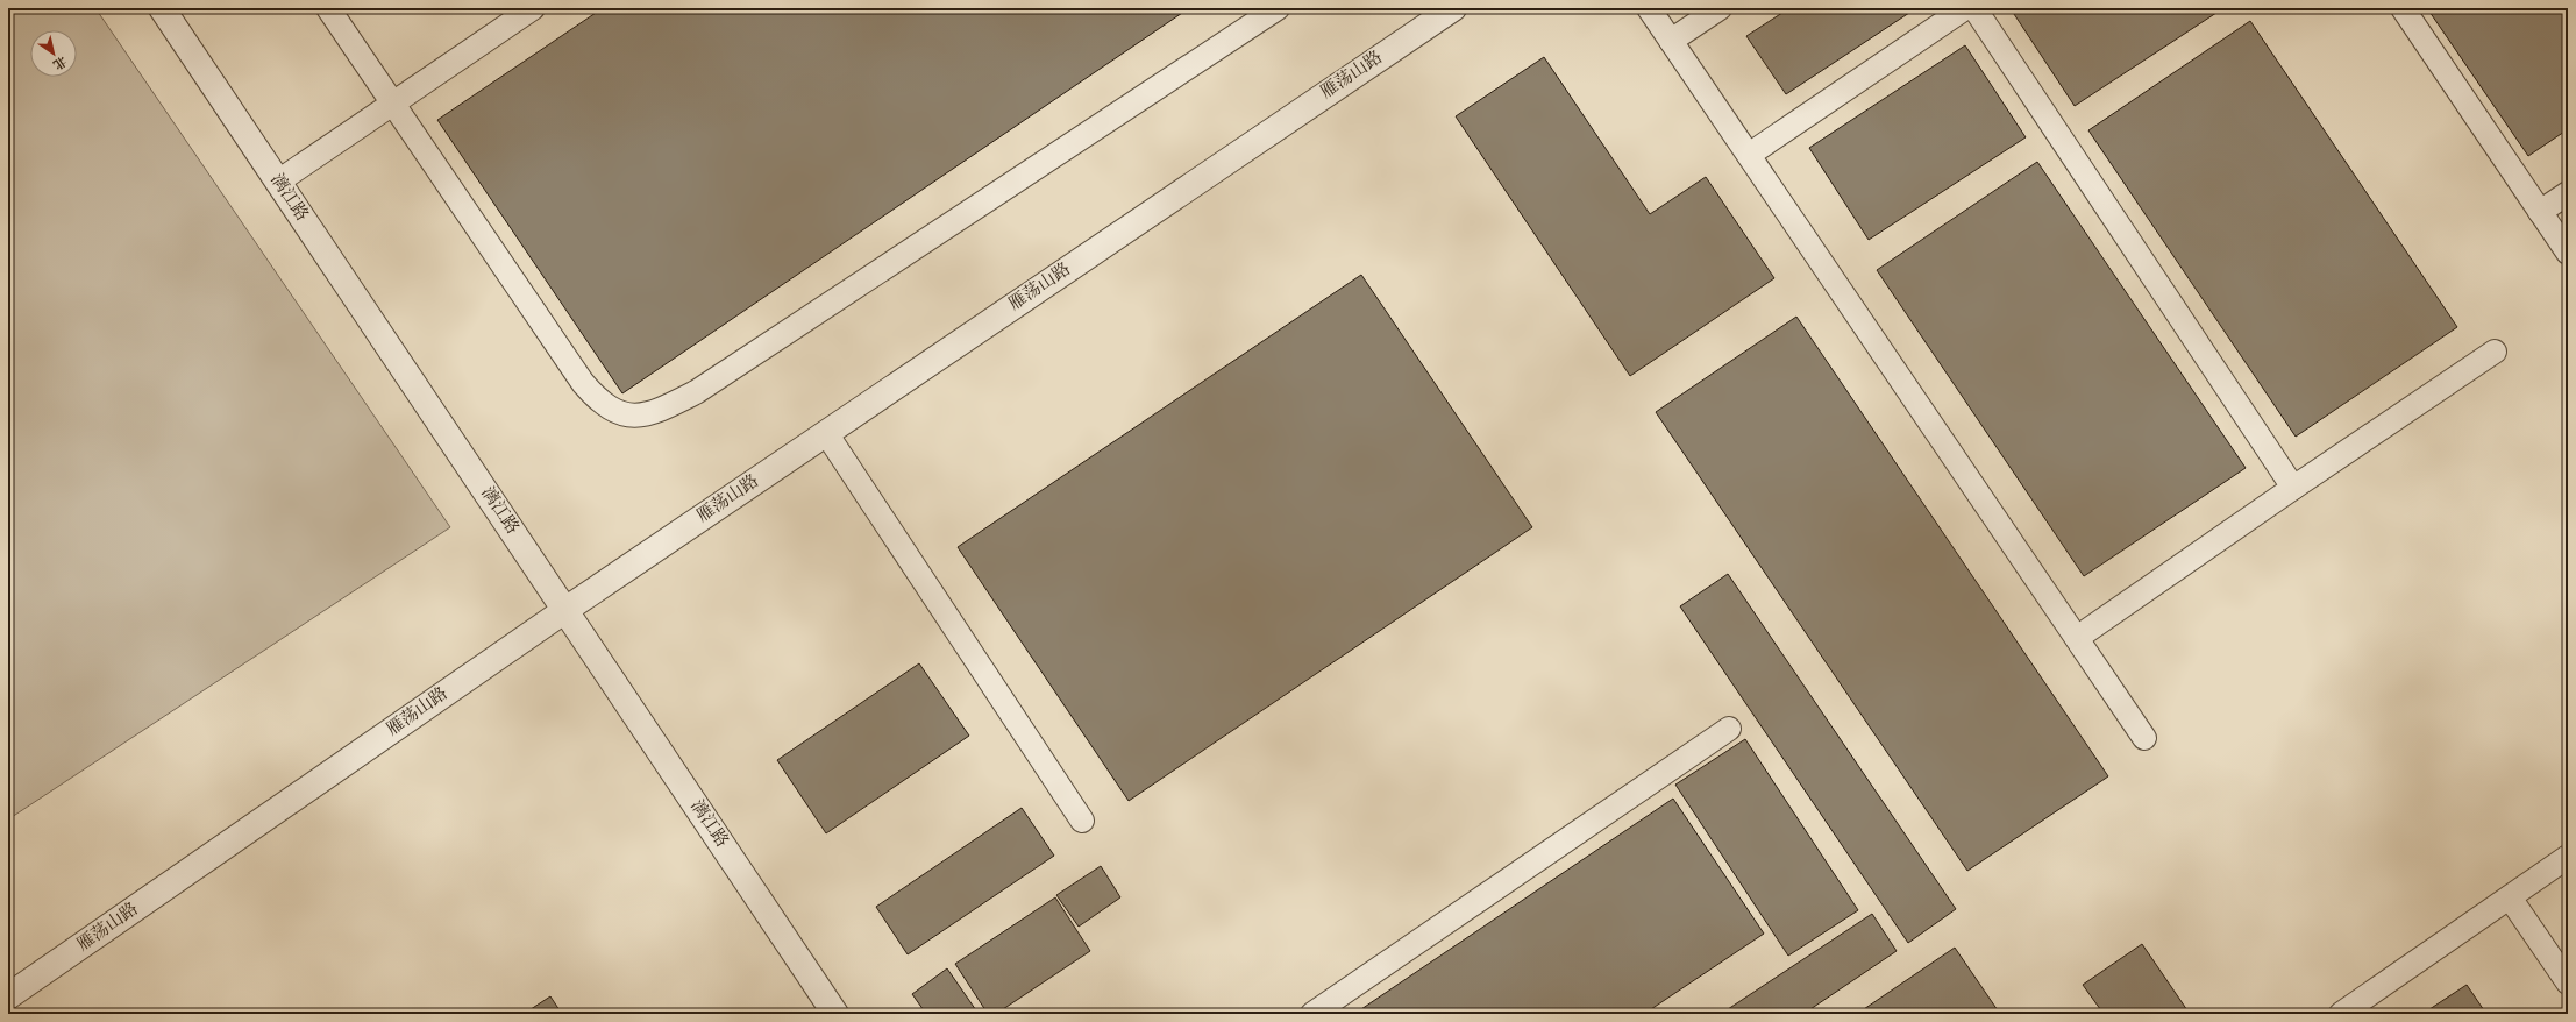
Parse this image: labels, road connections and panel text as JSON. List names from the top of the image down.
{
  "streets": {
    "street": ["雁荡山路", "漓江路"]
  },
  "crossings": [
    ["雁荡山路", "漓江路"]
  ],
  "north": "bottom right"
}
